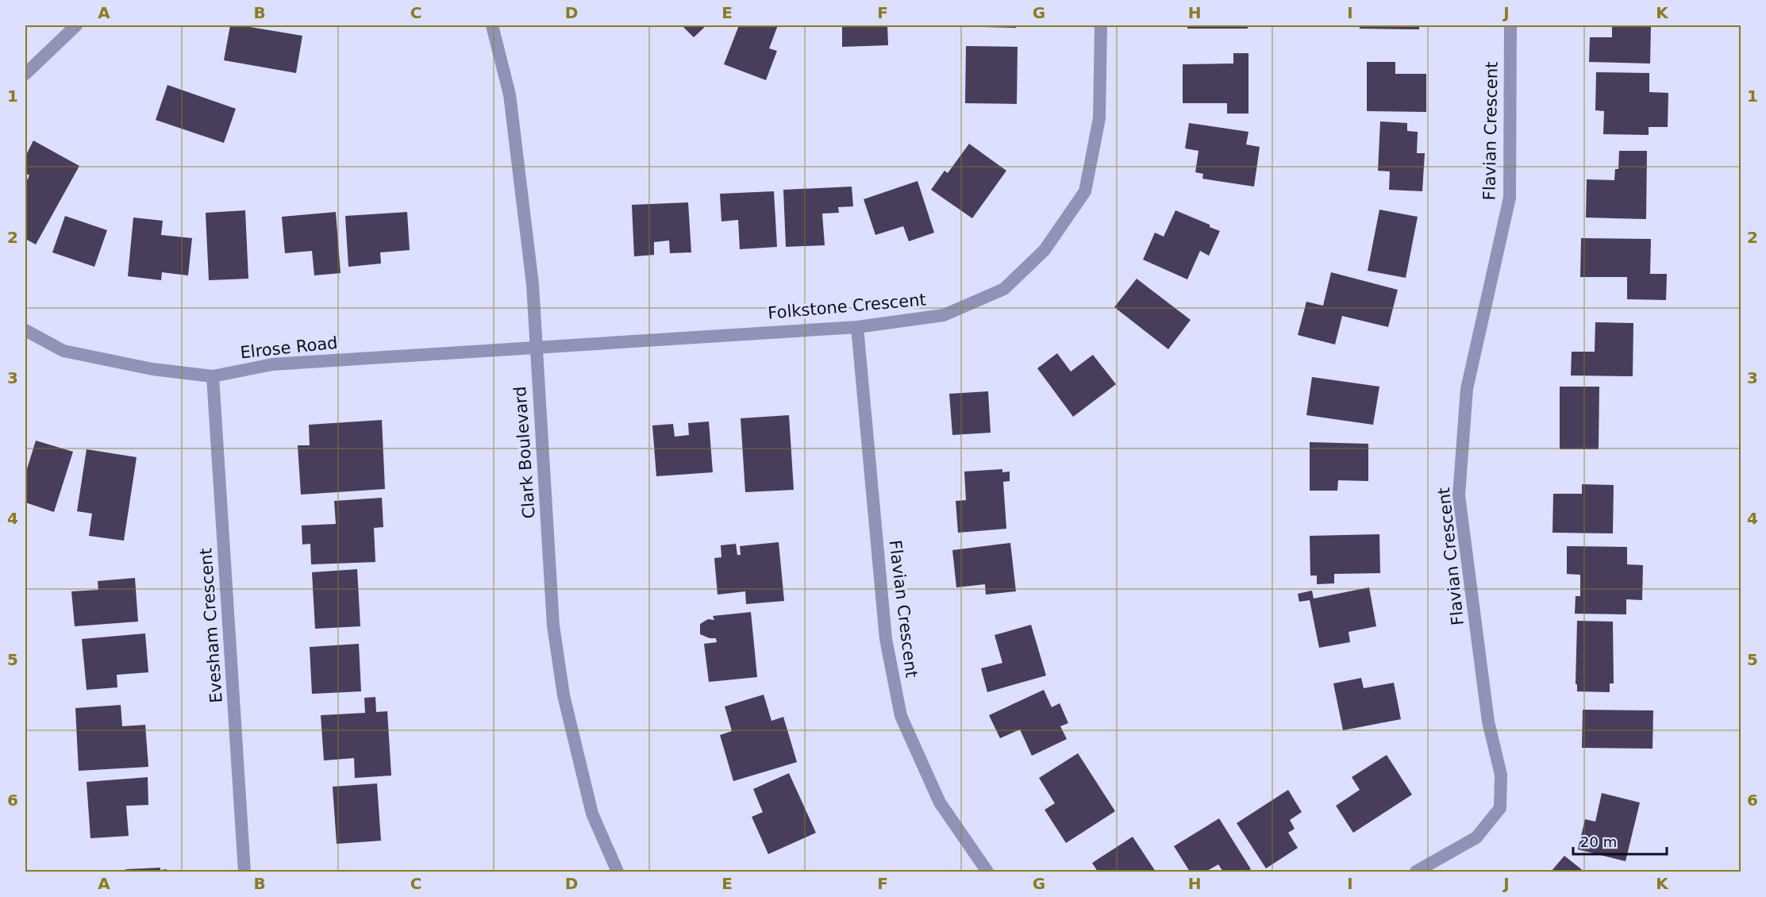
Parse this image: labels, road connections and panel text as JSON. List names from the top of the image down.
{
  "streets": {
    "street": [
      "Flavian Crescent",
      "Folkstone Crescent",
      "Elrose Road",
      "Clark Boulevard",
      "Evesham Crescent"
    ]
  },
  "crossings": [
    ["Flavian Crescent", "Folkstone Crescent"],
    ["Folkstone Crescent", "Elrose Road"],
    ["Folkstone Crescent", "Clark Boulevard"],
    ["Elrose Road", "Clark Boulevard"],
    ["Elrose Road", "Evesham Crescent"]
  ],
  "scale_bar": "20 m",
  "grid": {
    "columns": [
      "A",
      "B",
      "C",
      "D",
      "E",
      "F",
      "G",
      "H",
      "I",
      "J",
      "K"
    ],
    "rows": [
      "1",
      "2",
      "3",
      "4",
      "5",
      "6"
    ]
  }
}
